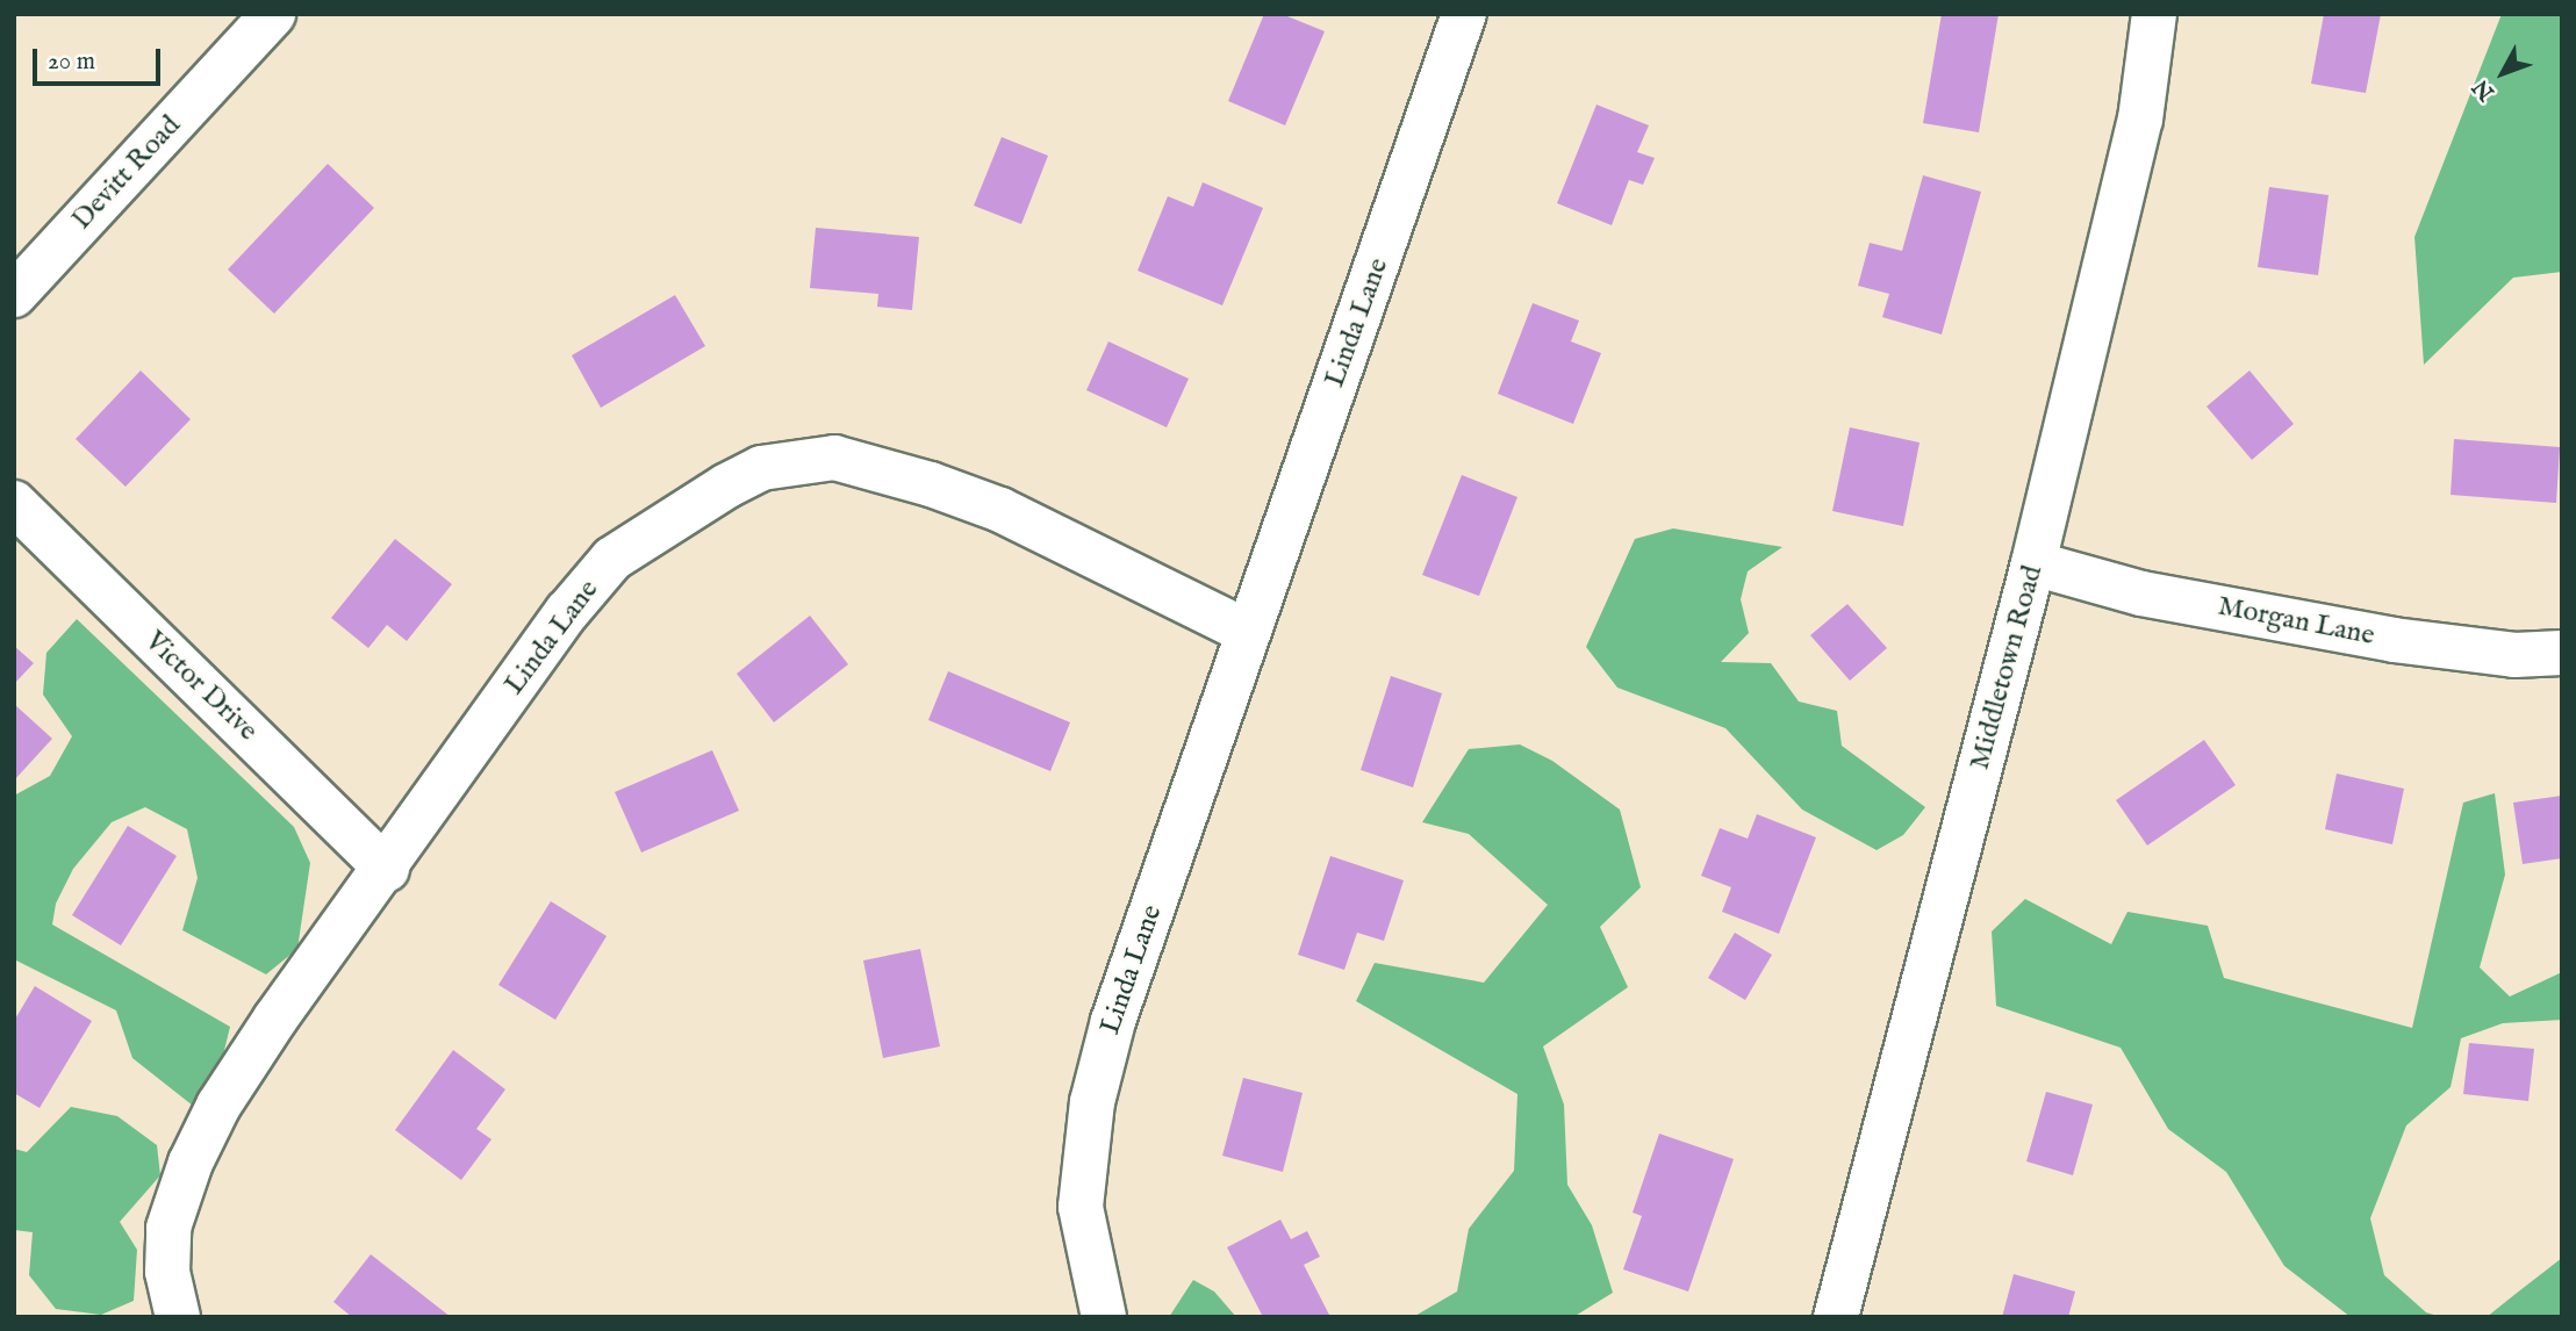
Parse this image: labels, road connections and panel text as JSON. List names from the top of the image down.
{
  "streets": {
    "street": [
      "Devitt Road",
      "Linda Lane",
      "Morgan Lane",
      "Middletown Road",
      "Victor Drive"
    ]
  },
  "crossings": [
    ["Linda Lane", "Victor Drive"],
    ["Morgan Lane", "Middletown Road"]
  ],
  "scale_bar": "20 m",
  "north": "bottom left"
}
